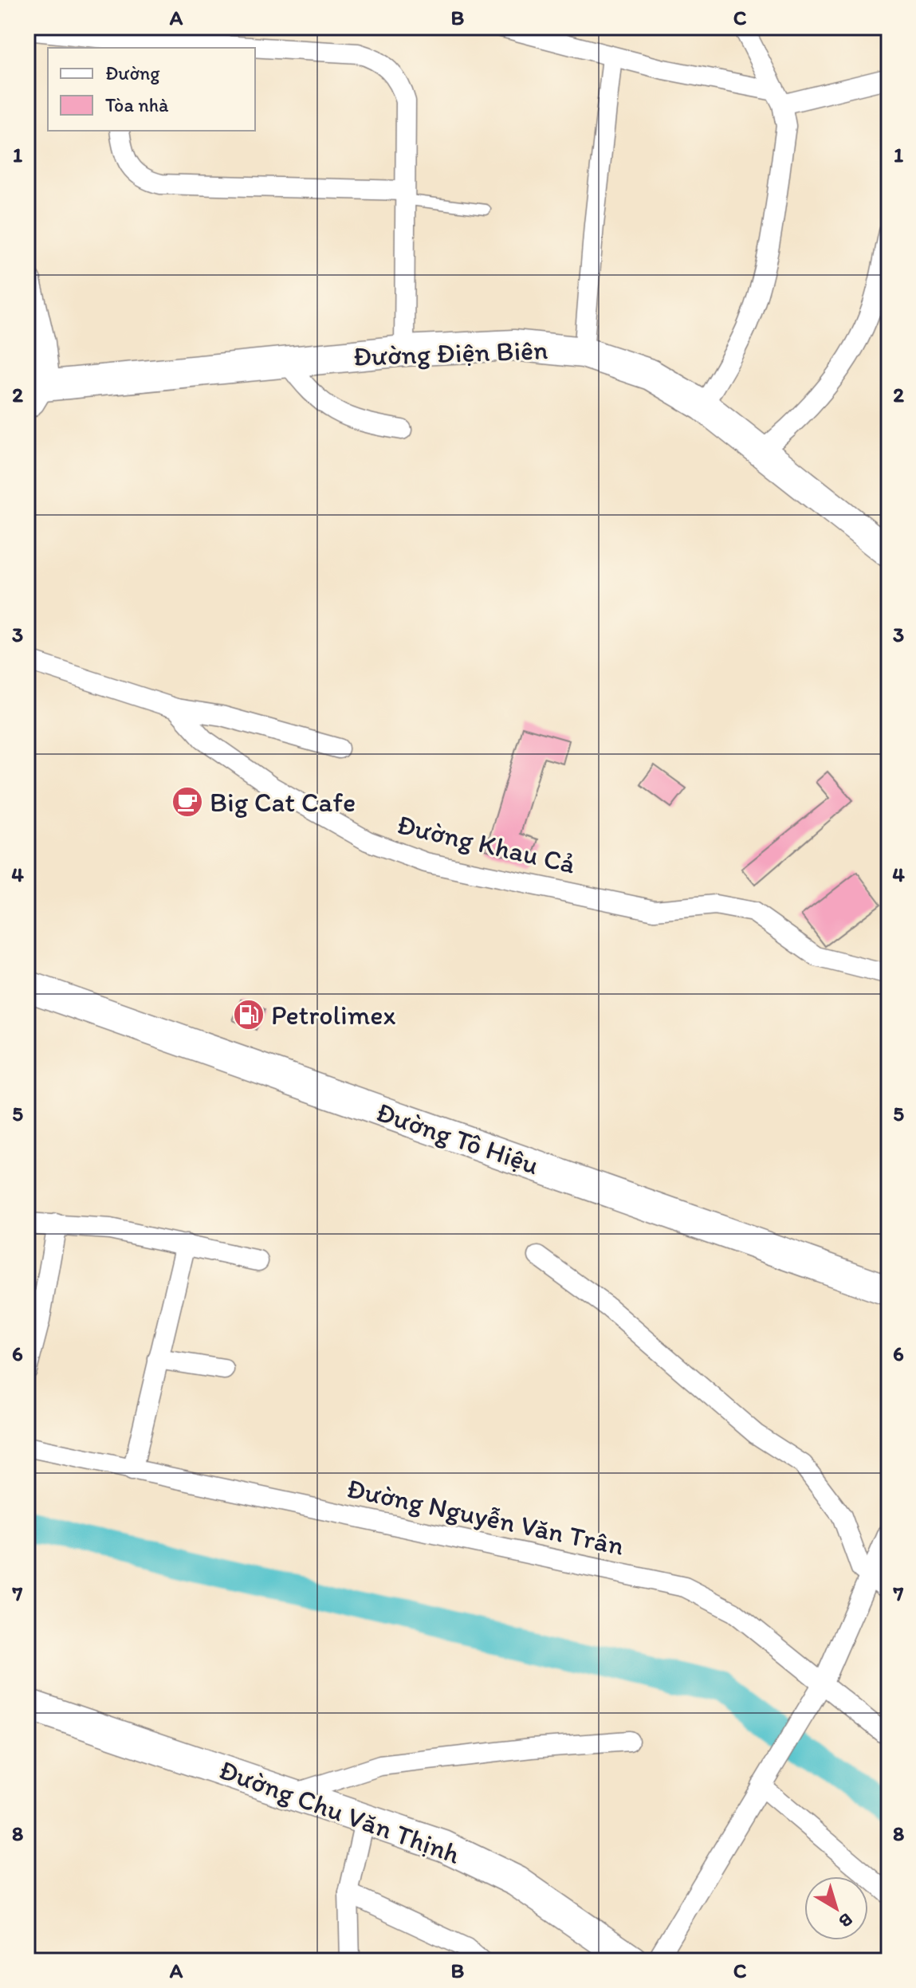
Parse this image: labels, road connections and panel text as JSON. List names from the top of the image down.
{
  "streets": {
    "main road": ["Đường Điện Biên", "Đường Tô Hiệu", "Đường Chu Văn Thịnh"],
    "street": ["Đường Khau Cả", "Đường Nguyễn Văn Trân"]
  },
  "places": {
    "cafe": ["Big Cat Cafe"],
    "fuel station": ["Petrolimex"]
  },
  "legend": ["Đường", "Tòa nhà"],
  "north": "bottom right",
  "grid": {
    "columns": ["A", "B", "C"],
    "rows": [
      "1",
      "2",
      "3",
      "4",
      "5",
      "6",
      "7",
      "8"
    ]
  }
}
